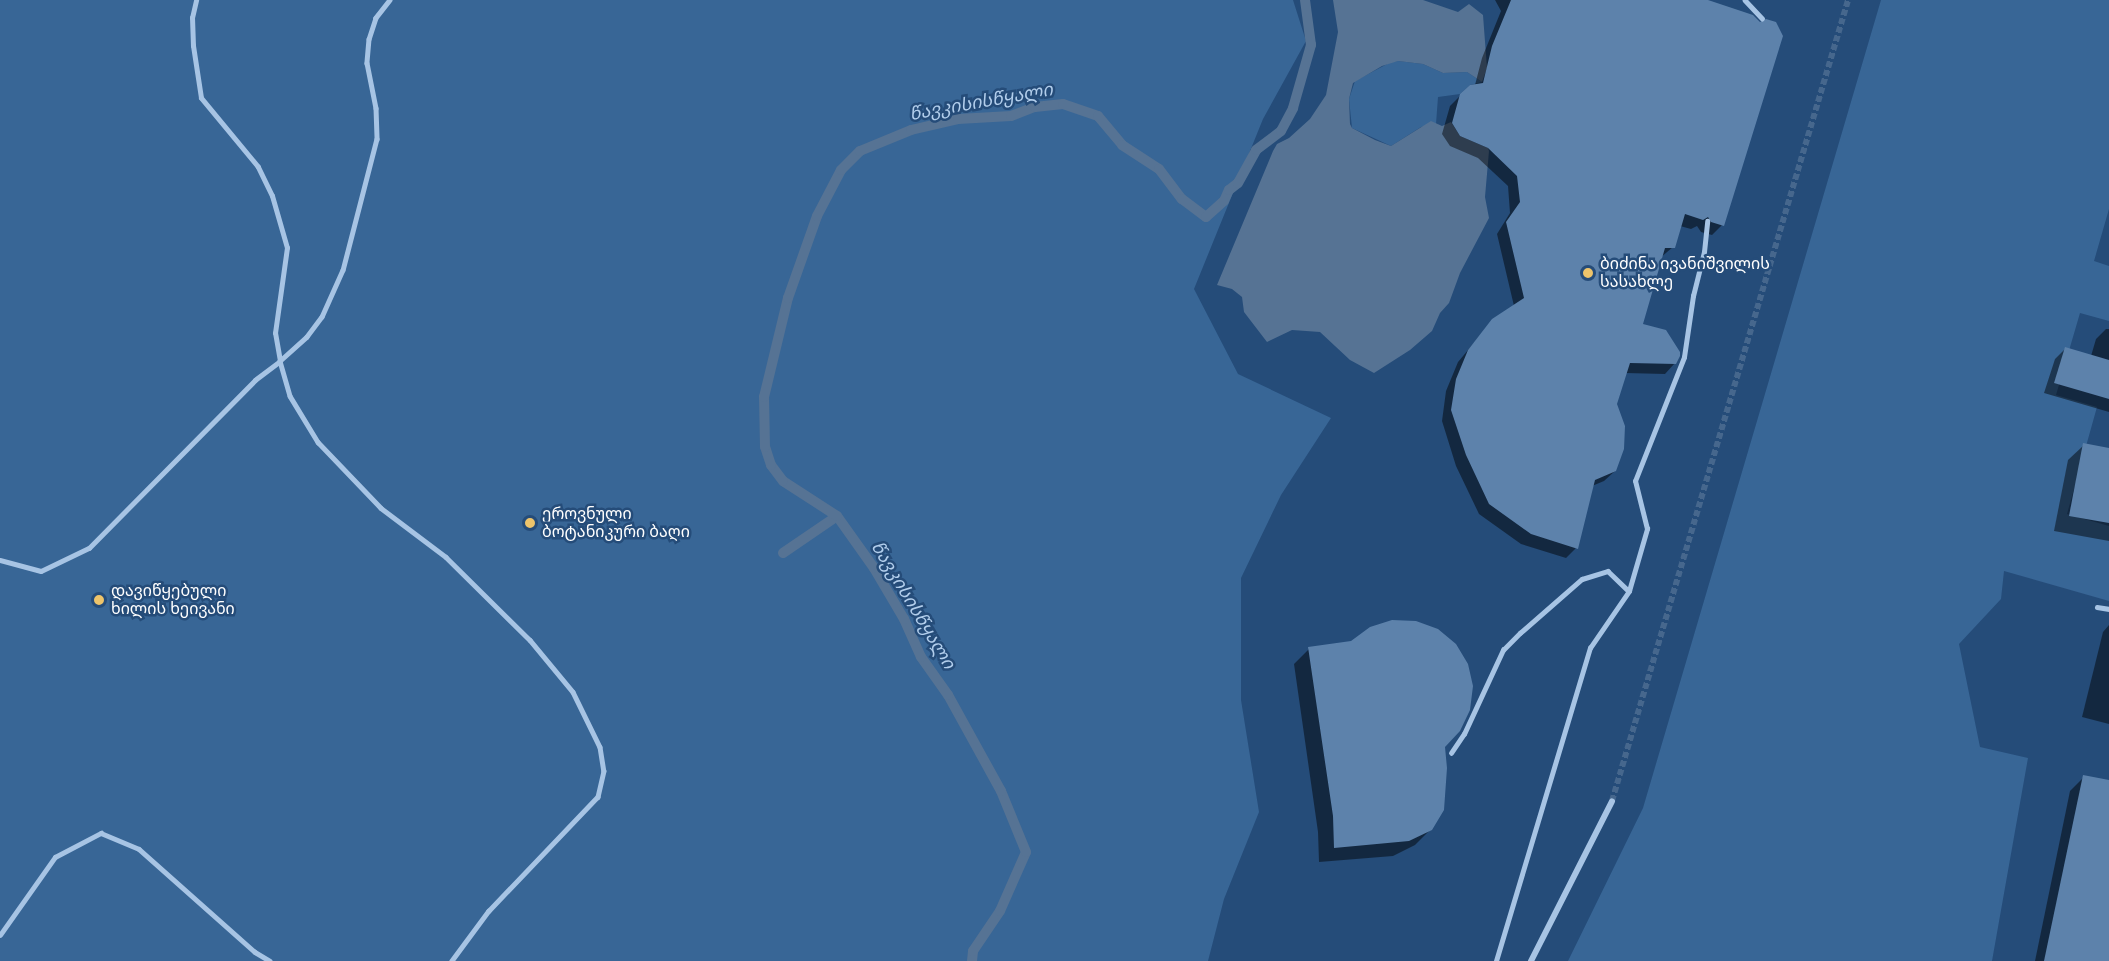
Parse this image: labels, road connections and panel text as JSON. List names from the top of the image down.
{
  "water": ["წავკისისწყალი"],
  "places": ["ბიძინა ივანიშვილის სასახლე", "ეროვნული ბოტანიკური ბაღი", "დავიწყებული ხილის ხეივანი"]
}
